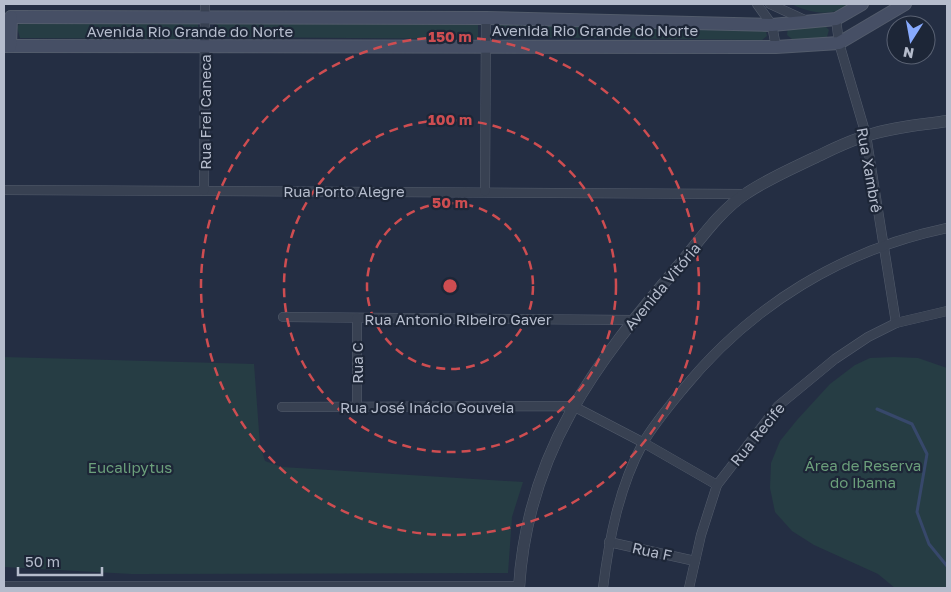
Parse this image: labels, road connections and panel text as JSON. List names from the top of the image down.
{
  "streets": {
    "main road": ["Avenida Rio Grande do Norte"],
    "street": [
      "Rua Frei Caneca",
      "Rua Xambrê",
      "Rua Porto Alegre",
      "Avenida Vitória",
      "Rua Antonio Ribeiro Gaver",
      "Rua C",
      "Rua José Inácio Gouveia",
      "Rua Recife",
      "Rua F"
    ]
  },
  "crossings": [
    ["Avenida Rio Grande do Norte", "Rua Frei Caneca"],
    ["Avenida Rio Grande do Norte", "Rua Xambrê"],
    ["Rua Frei Caneca", "Rua Porto Alegre"],
    ["Rua Xambrê", "Avenida Vitória"],
    ["Rua Xambrê", "Rua Recife"],
    ["Rua Porto Alegre", "Avenida Vitória"],
    ["Avenida Vitória", "Rua Antonio Ribeiro Gaver"],
    ["Avenida Vitória", "Rua José Inácio Gouveia"],
    ["Rua Antonio Ribeiro Gaver", "Rua C"],
    ["Rua C", "Rua José Inácio Gouveia"],
    ["Rua Recife", "Rua F"]
  ],
  "parks": ["Área de Reserva do Ibama", "Eucalipytus"],
  "scale_bar": "50 m",
  "north": "bottom",
  "rings": ["150 m", "100 m", "50 m"]
}
